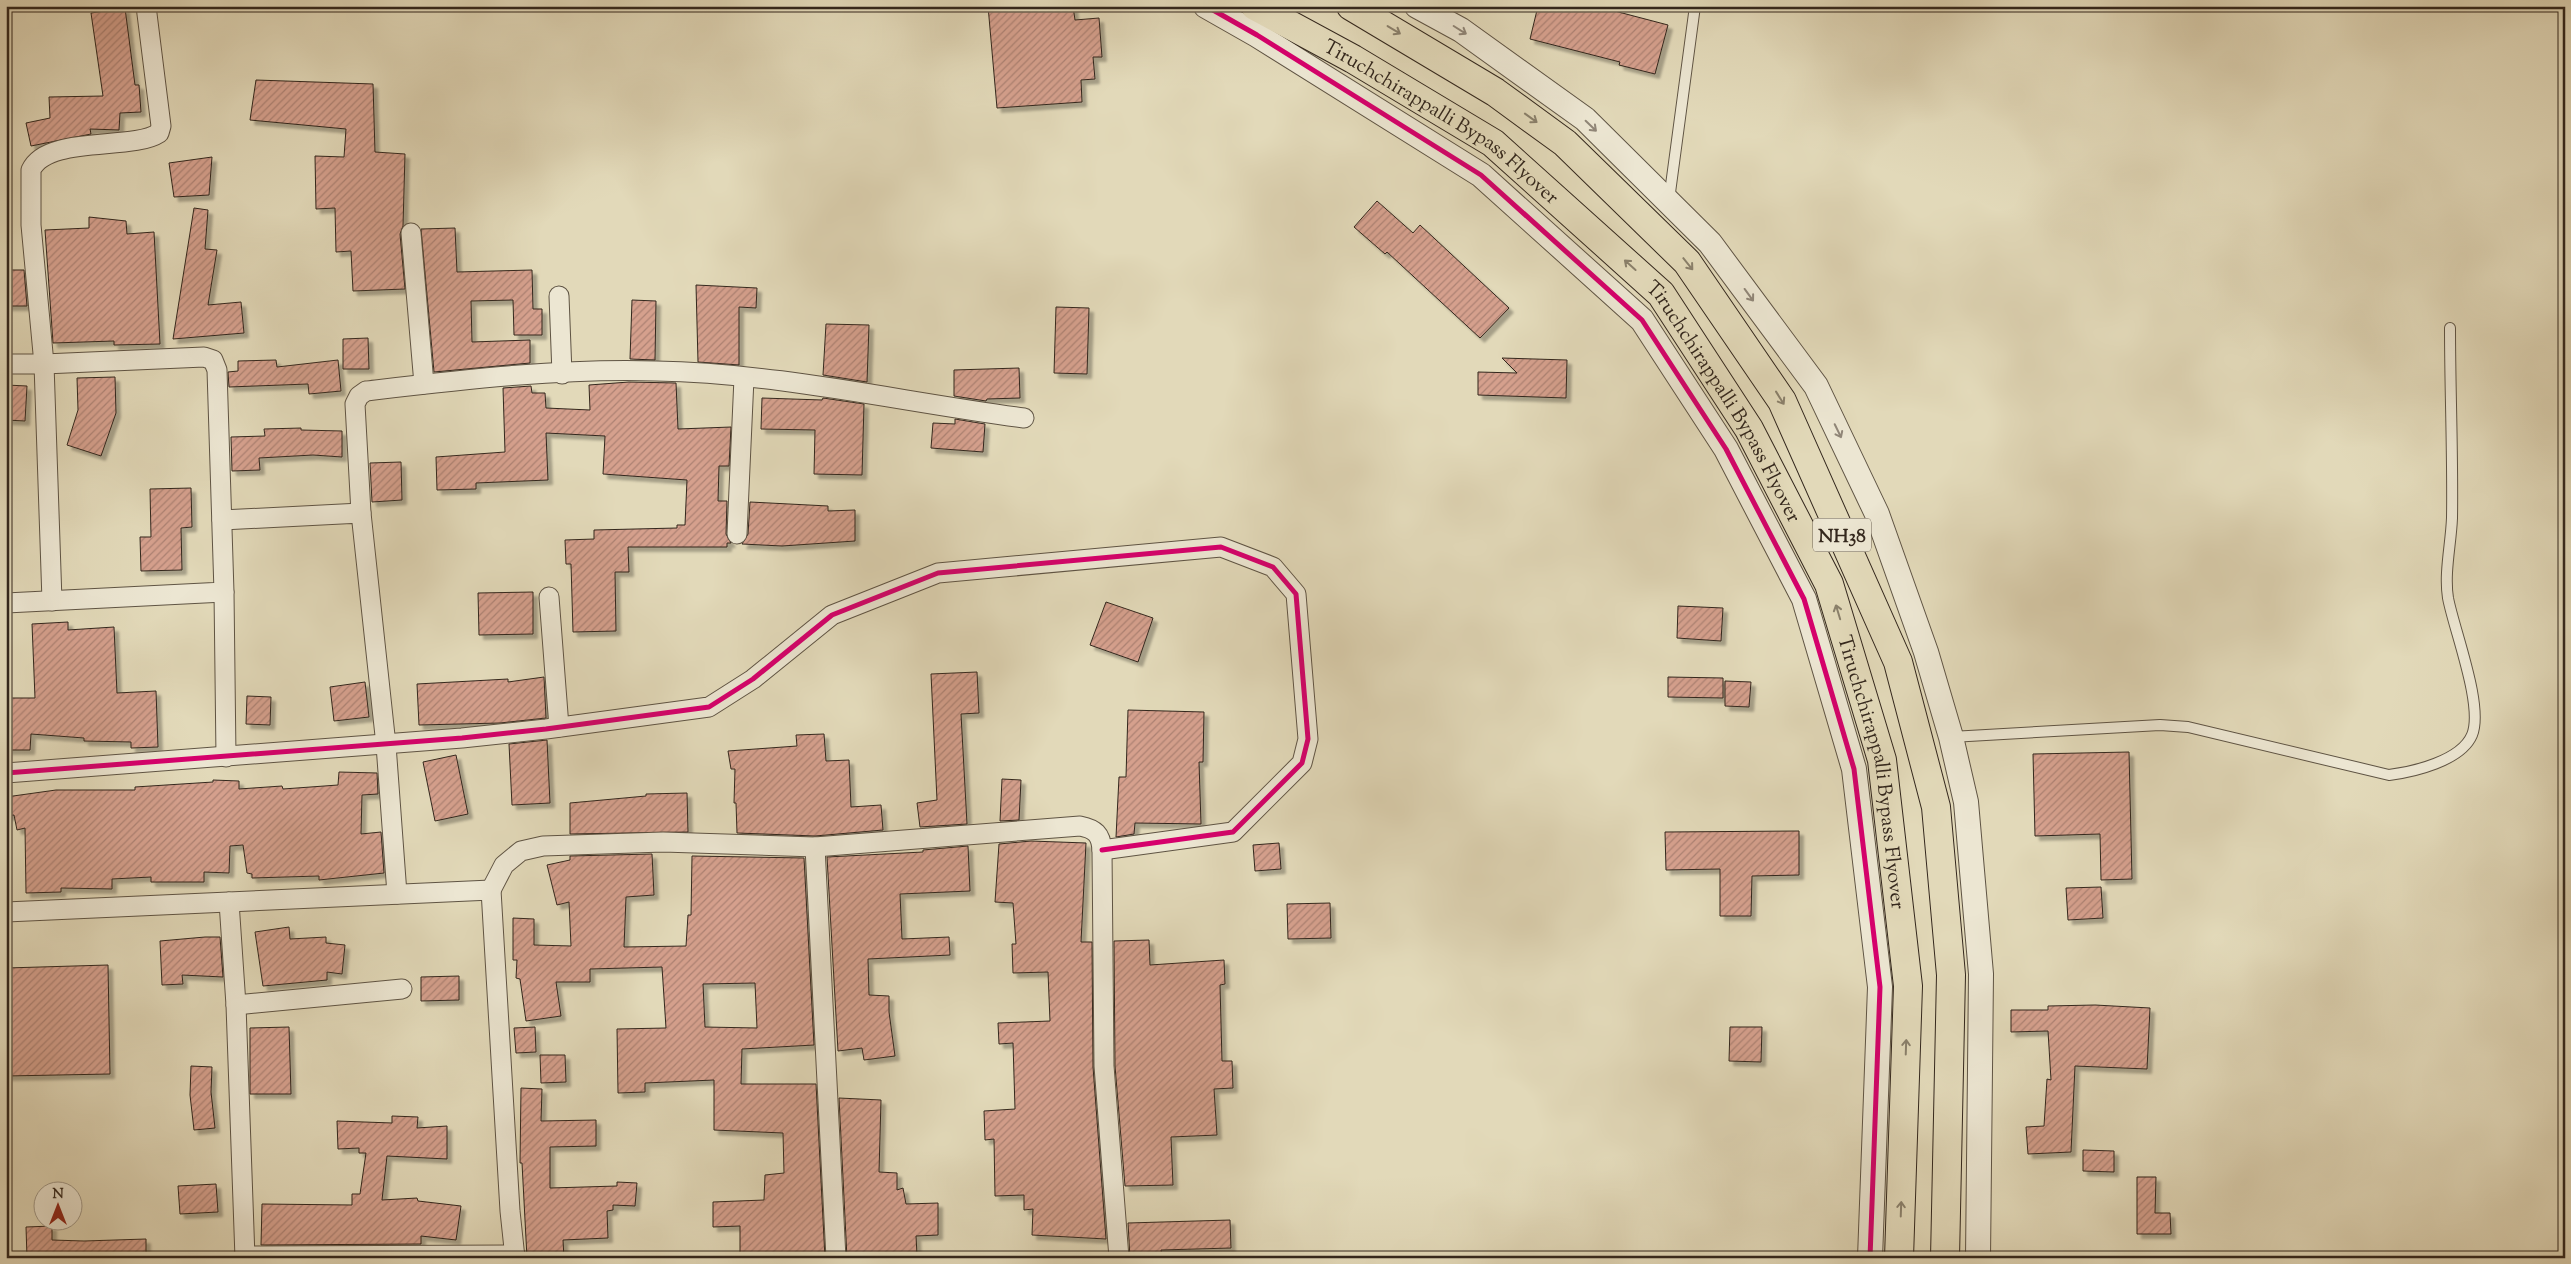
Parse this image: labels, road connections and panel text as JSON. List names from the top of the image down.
{
  "streets": {
    "highway": ["Tiruchchirappalli Bypass Flyover", "NH38"]
  },
  "north": "top"
}
